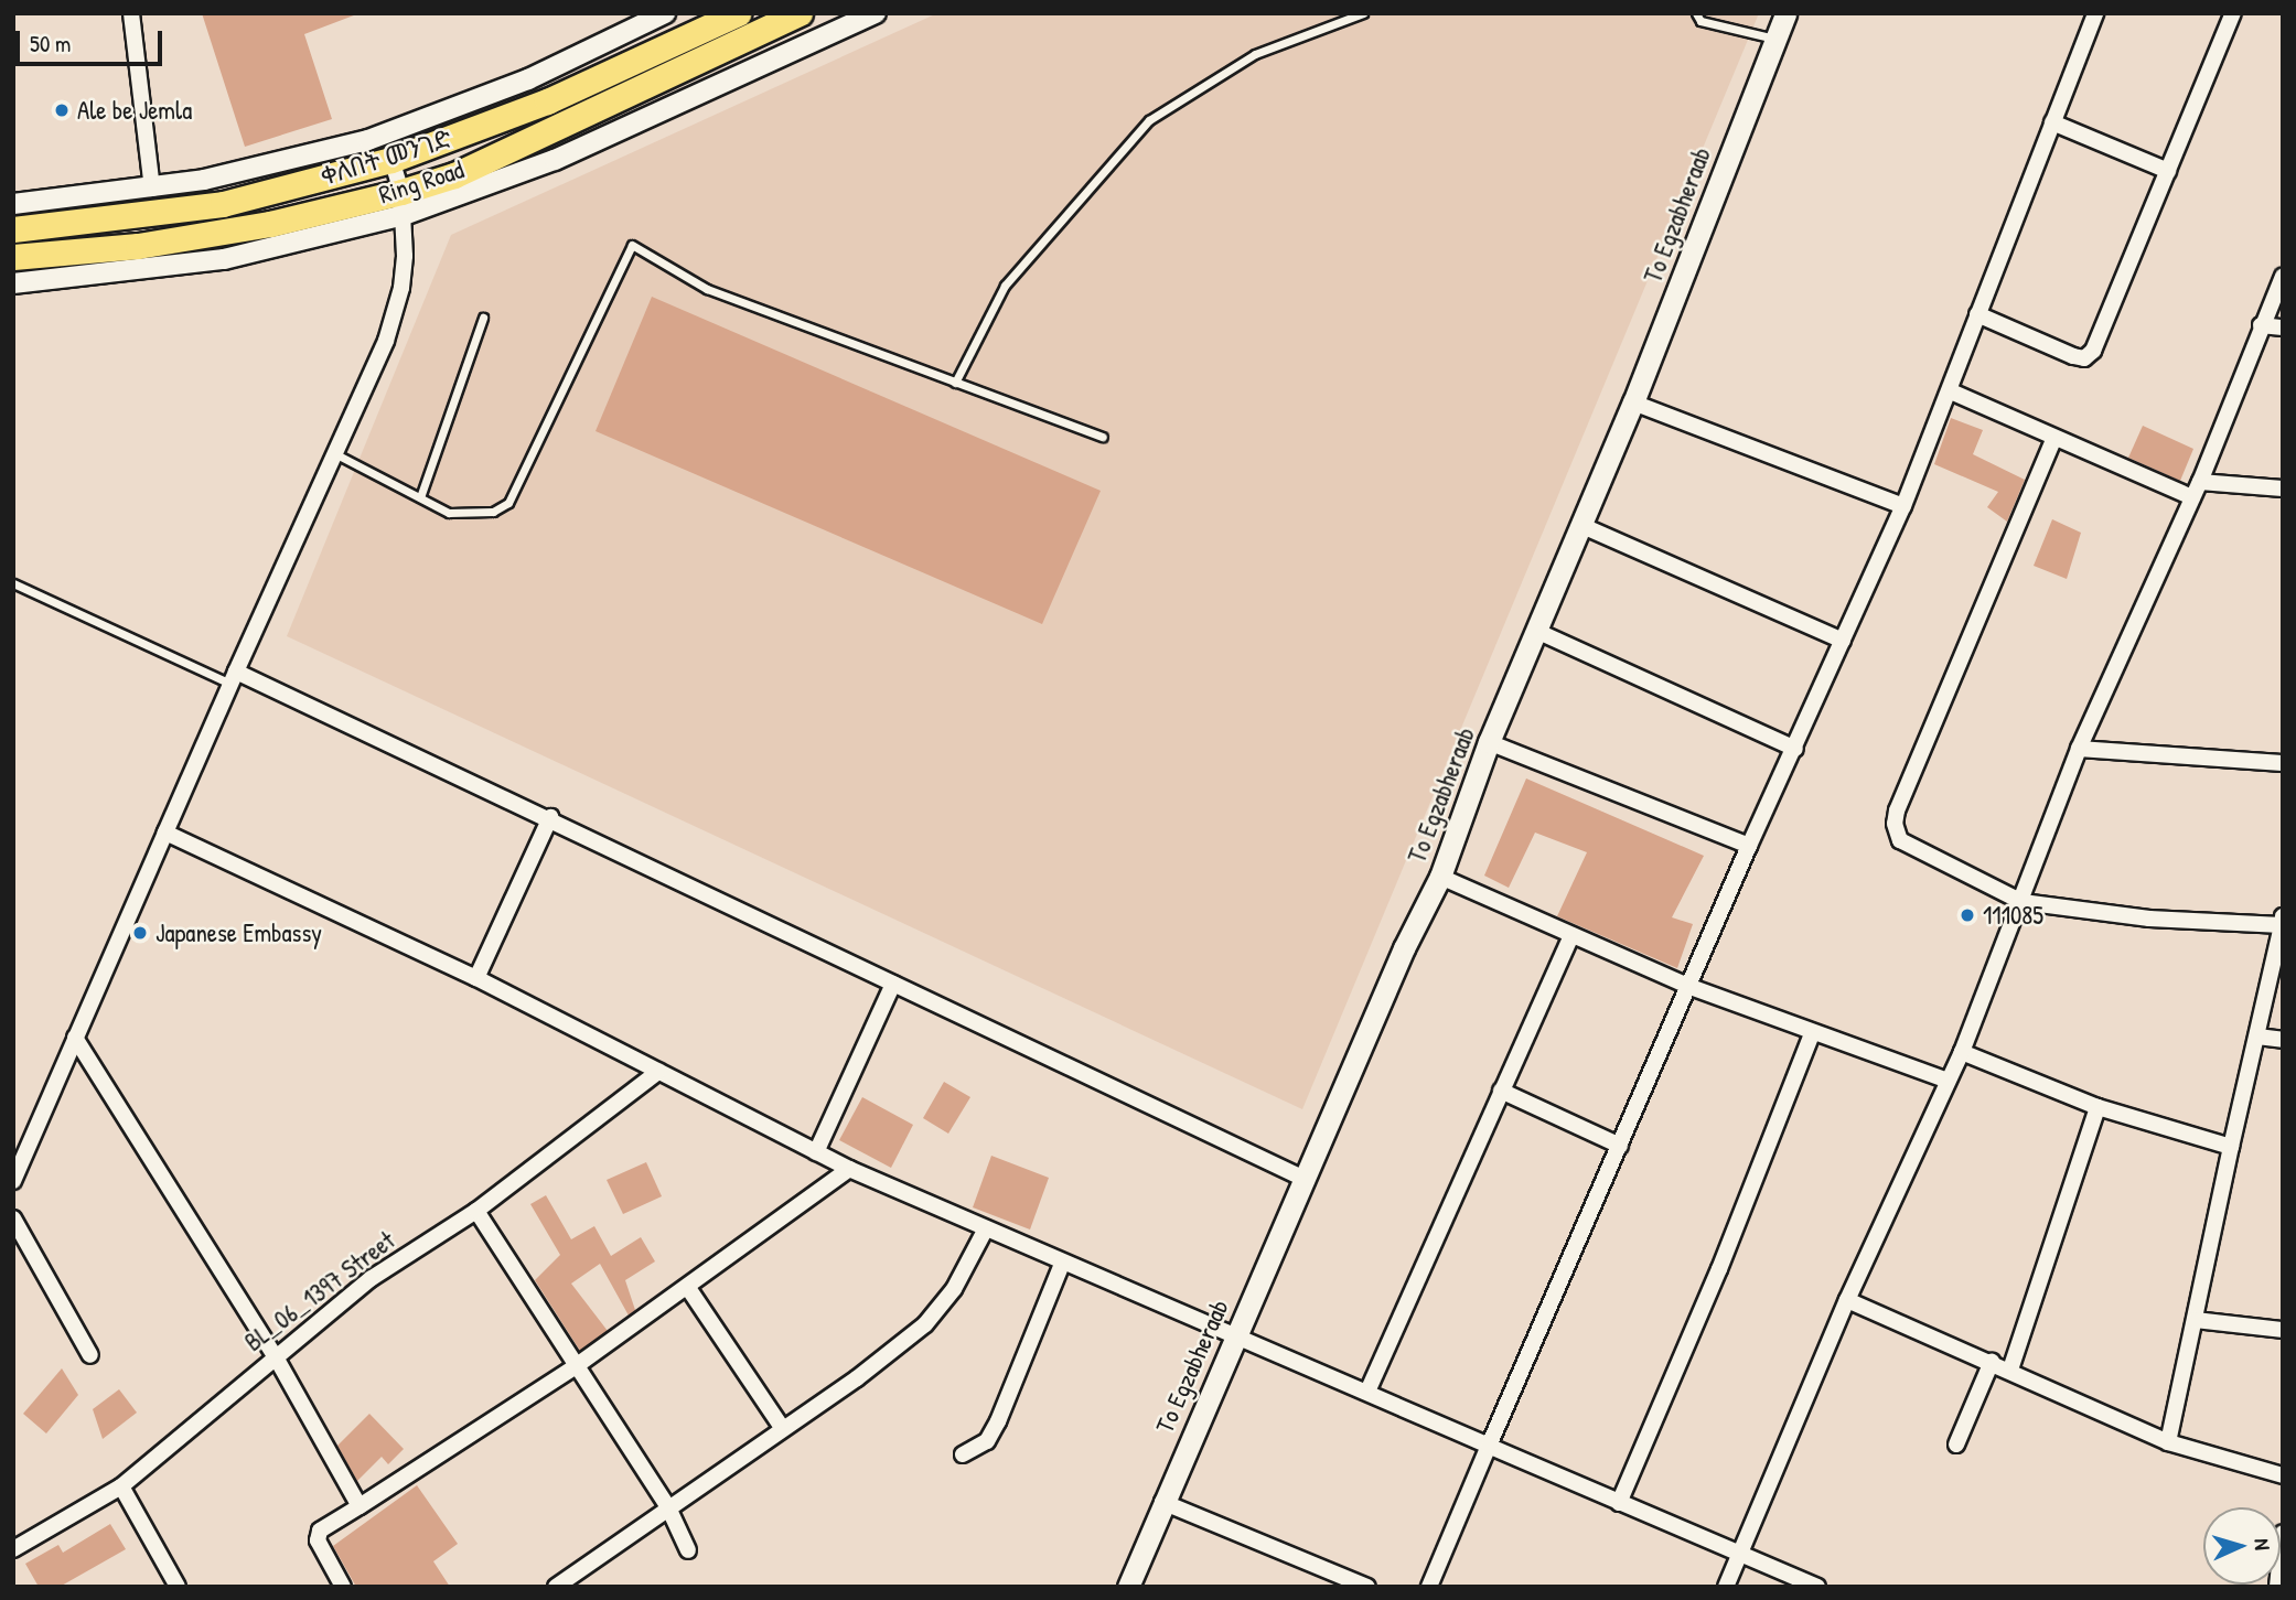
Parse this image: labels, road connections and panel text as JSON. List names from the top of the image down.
{
  "streets": {
    "highway": ["ቀለበት መንገድ", "Ring Road"],
    "main road": ["To Egzabheraab"],
    "street": ["BL_06_1397 Street"]
  },
  "places": ["Ale be Jemla", "111085", "Japanese Embassy"],
  "scale_bar": "50 m",
  "north": "right"
}
